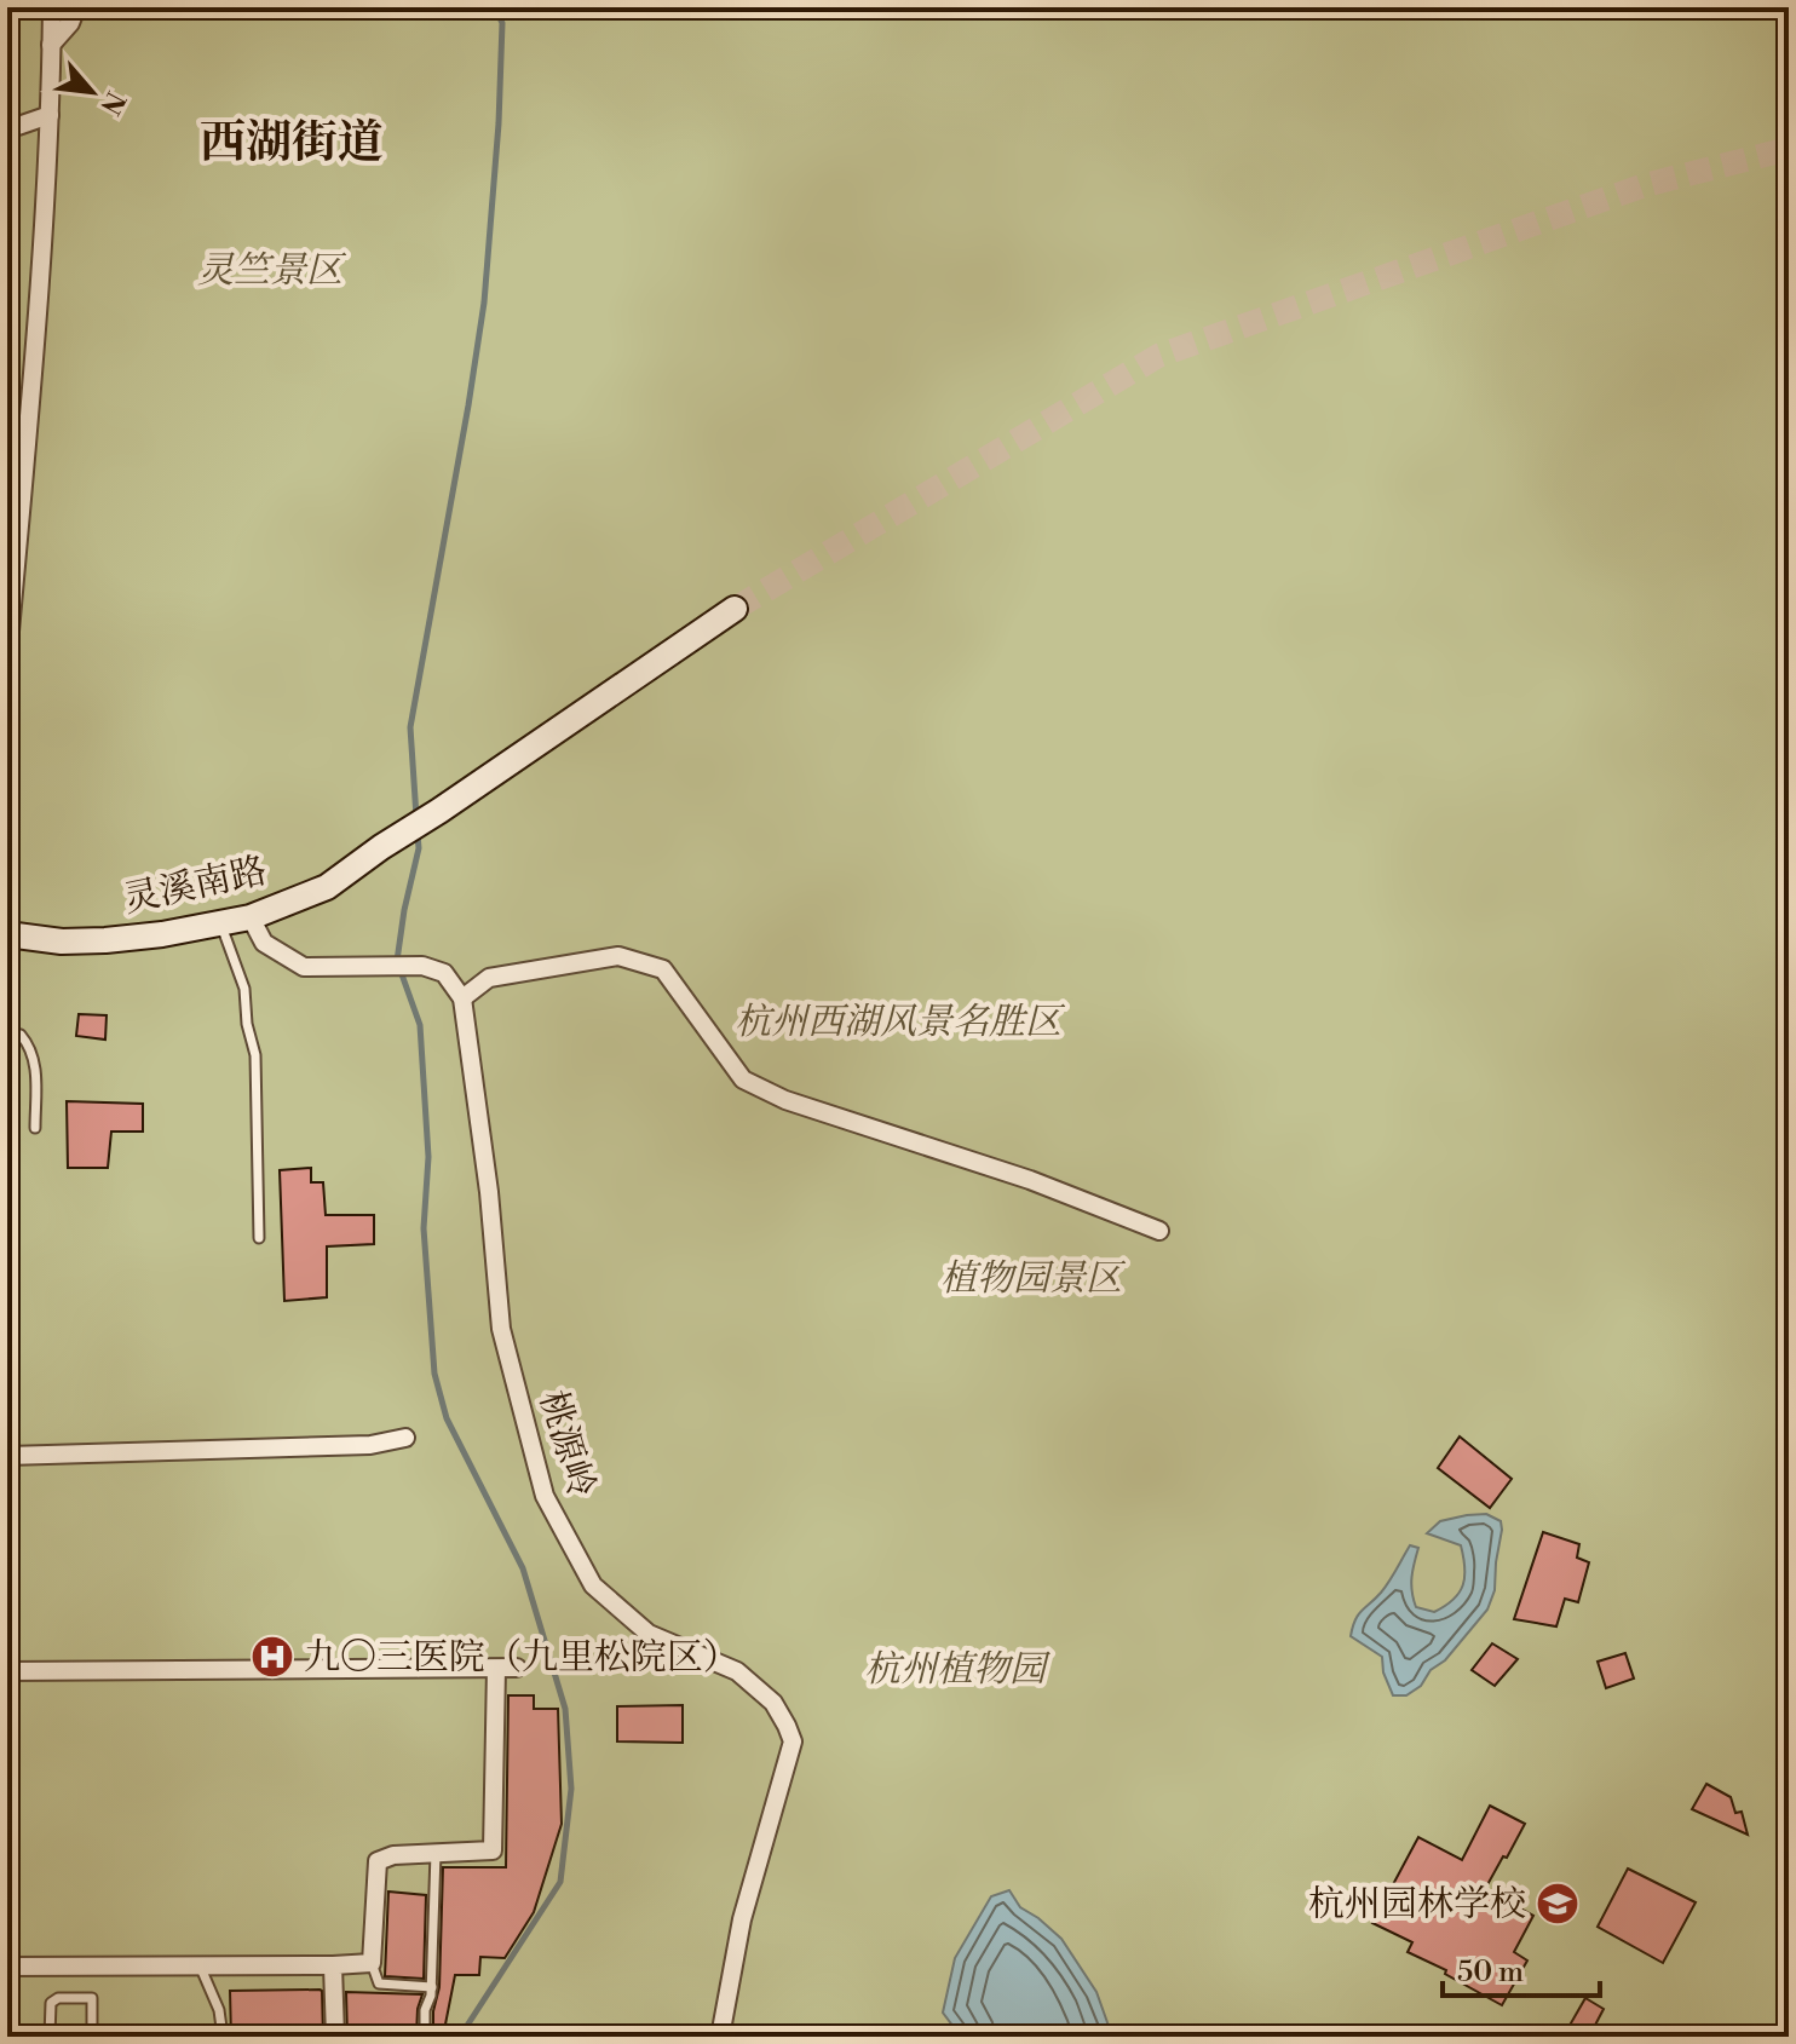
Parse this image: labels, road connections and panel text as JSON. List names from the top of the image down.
{
  "streets": {
    "main road": ["灵溪南路"],
    "street": ["桃源岭"]
  },
  "districts": ["西湖街道"],
  "parks": [
    "灵竺景区",
    "杭州西湖风景名胜区",
    "植物园景区",
    "杭州植物园"
  ],
  "places": {
    "hospital": ["九〇三医院（九里松院区）"],
    "school or university": ["杭州园林学校"]
  },
  "scale_bar": "50 m",
  "north": "bottom right"
}
